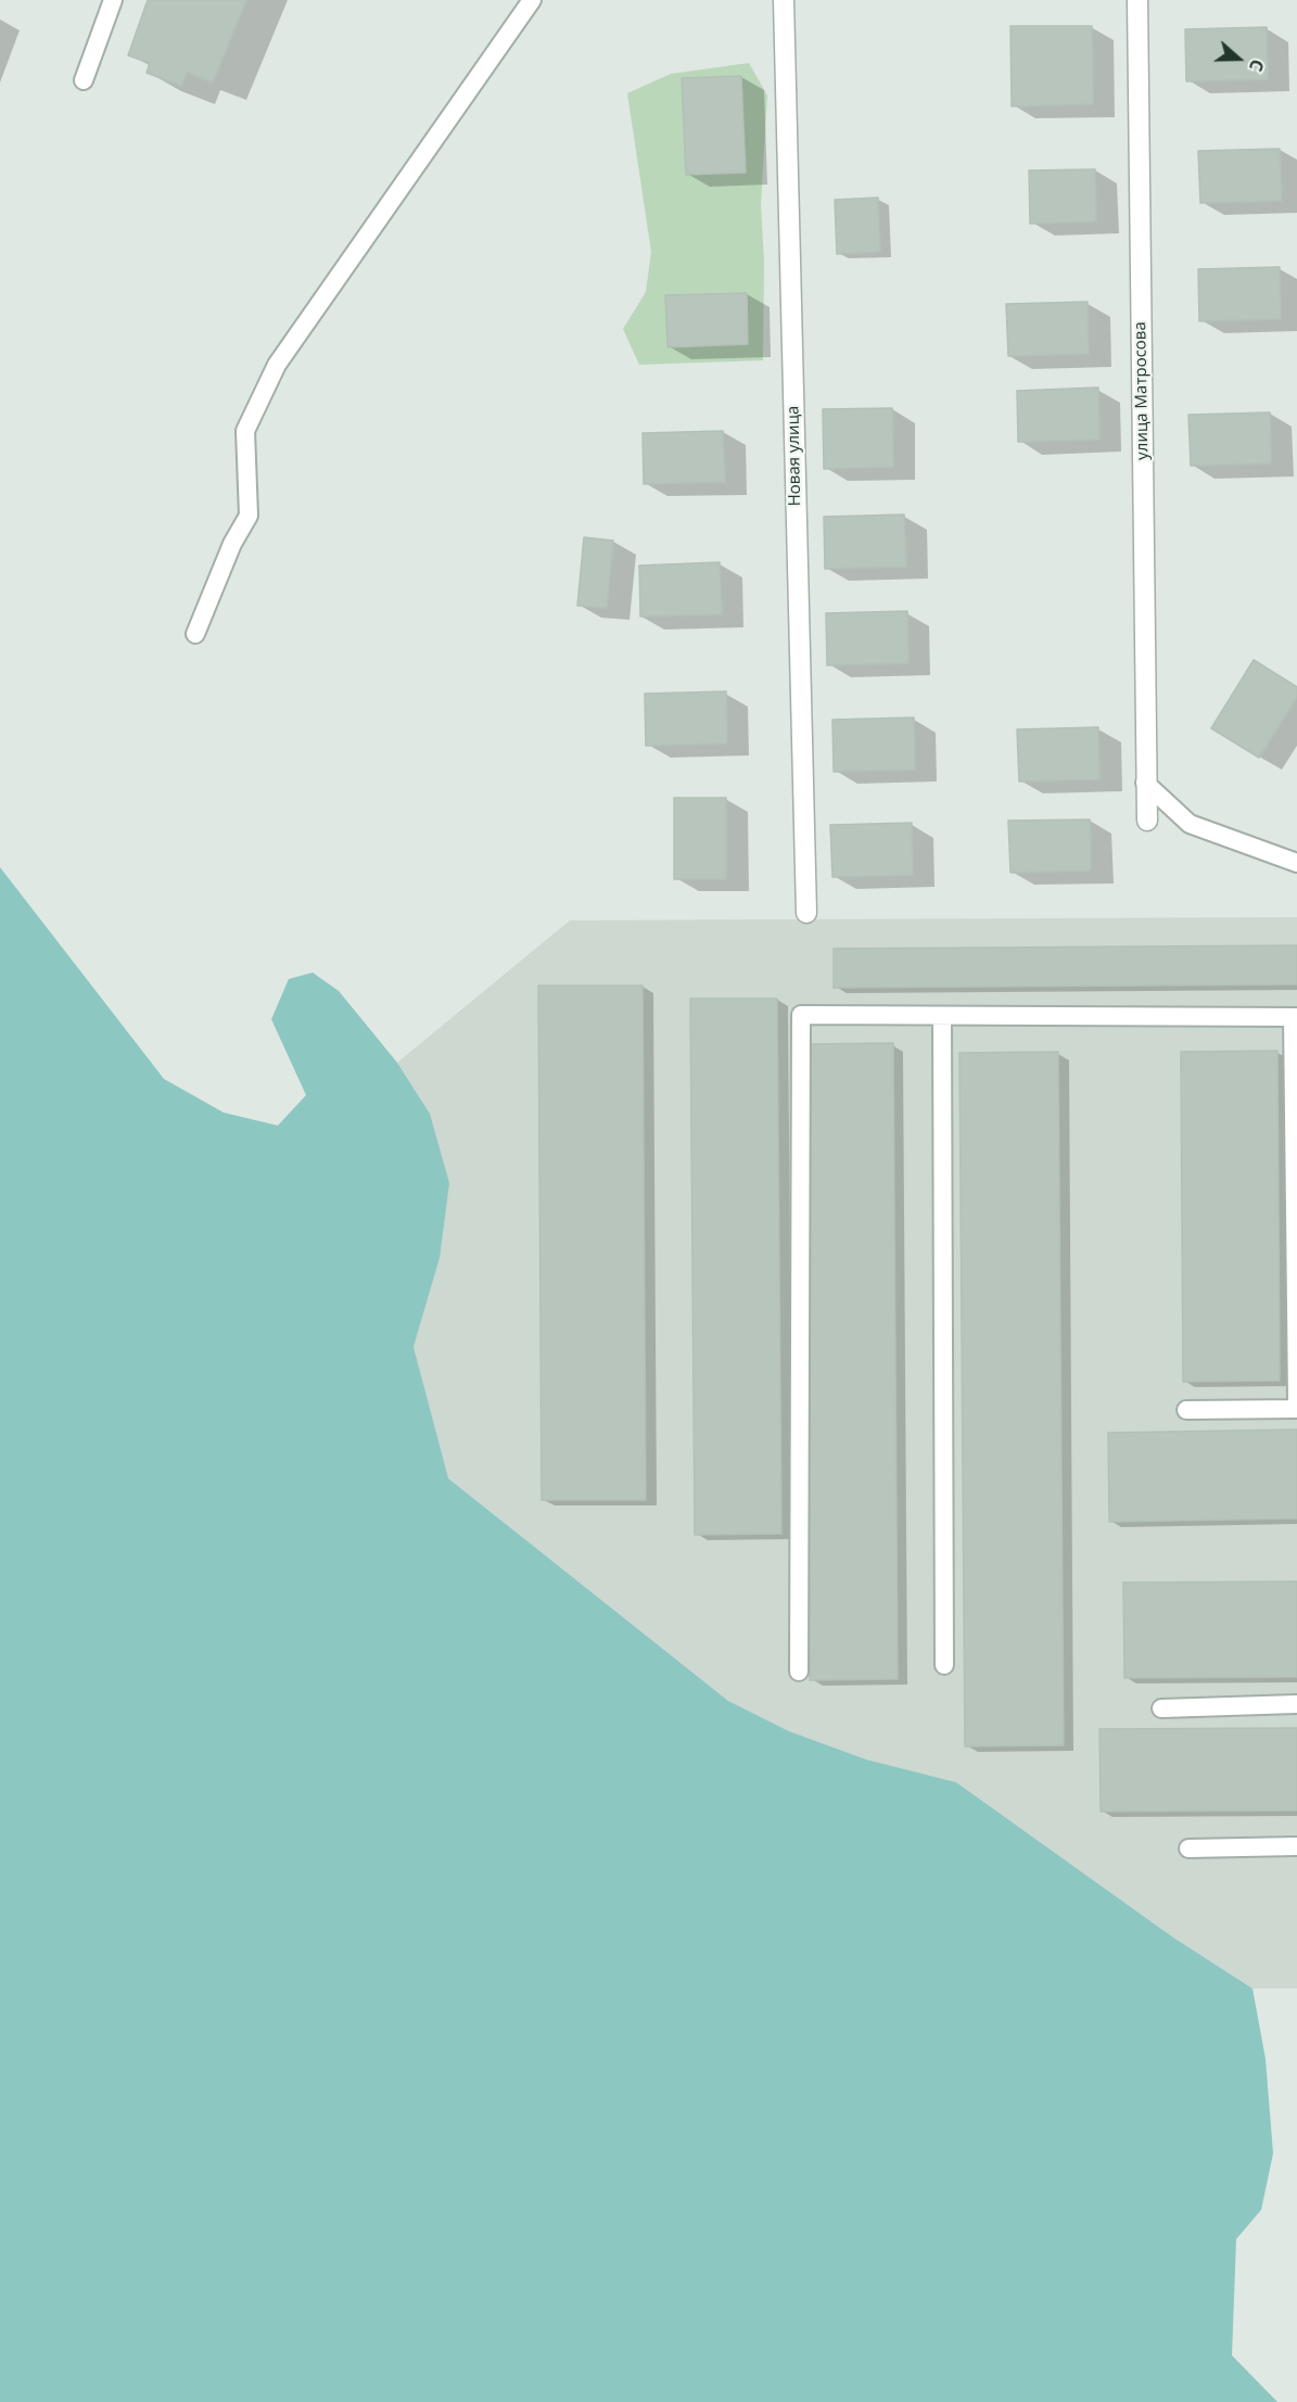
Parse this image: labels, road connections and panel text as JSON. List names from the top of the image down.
{
  "streets": {
    "street": ["улица Матросова", "Новая улица"]
  },
  "north": "right"
}
